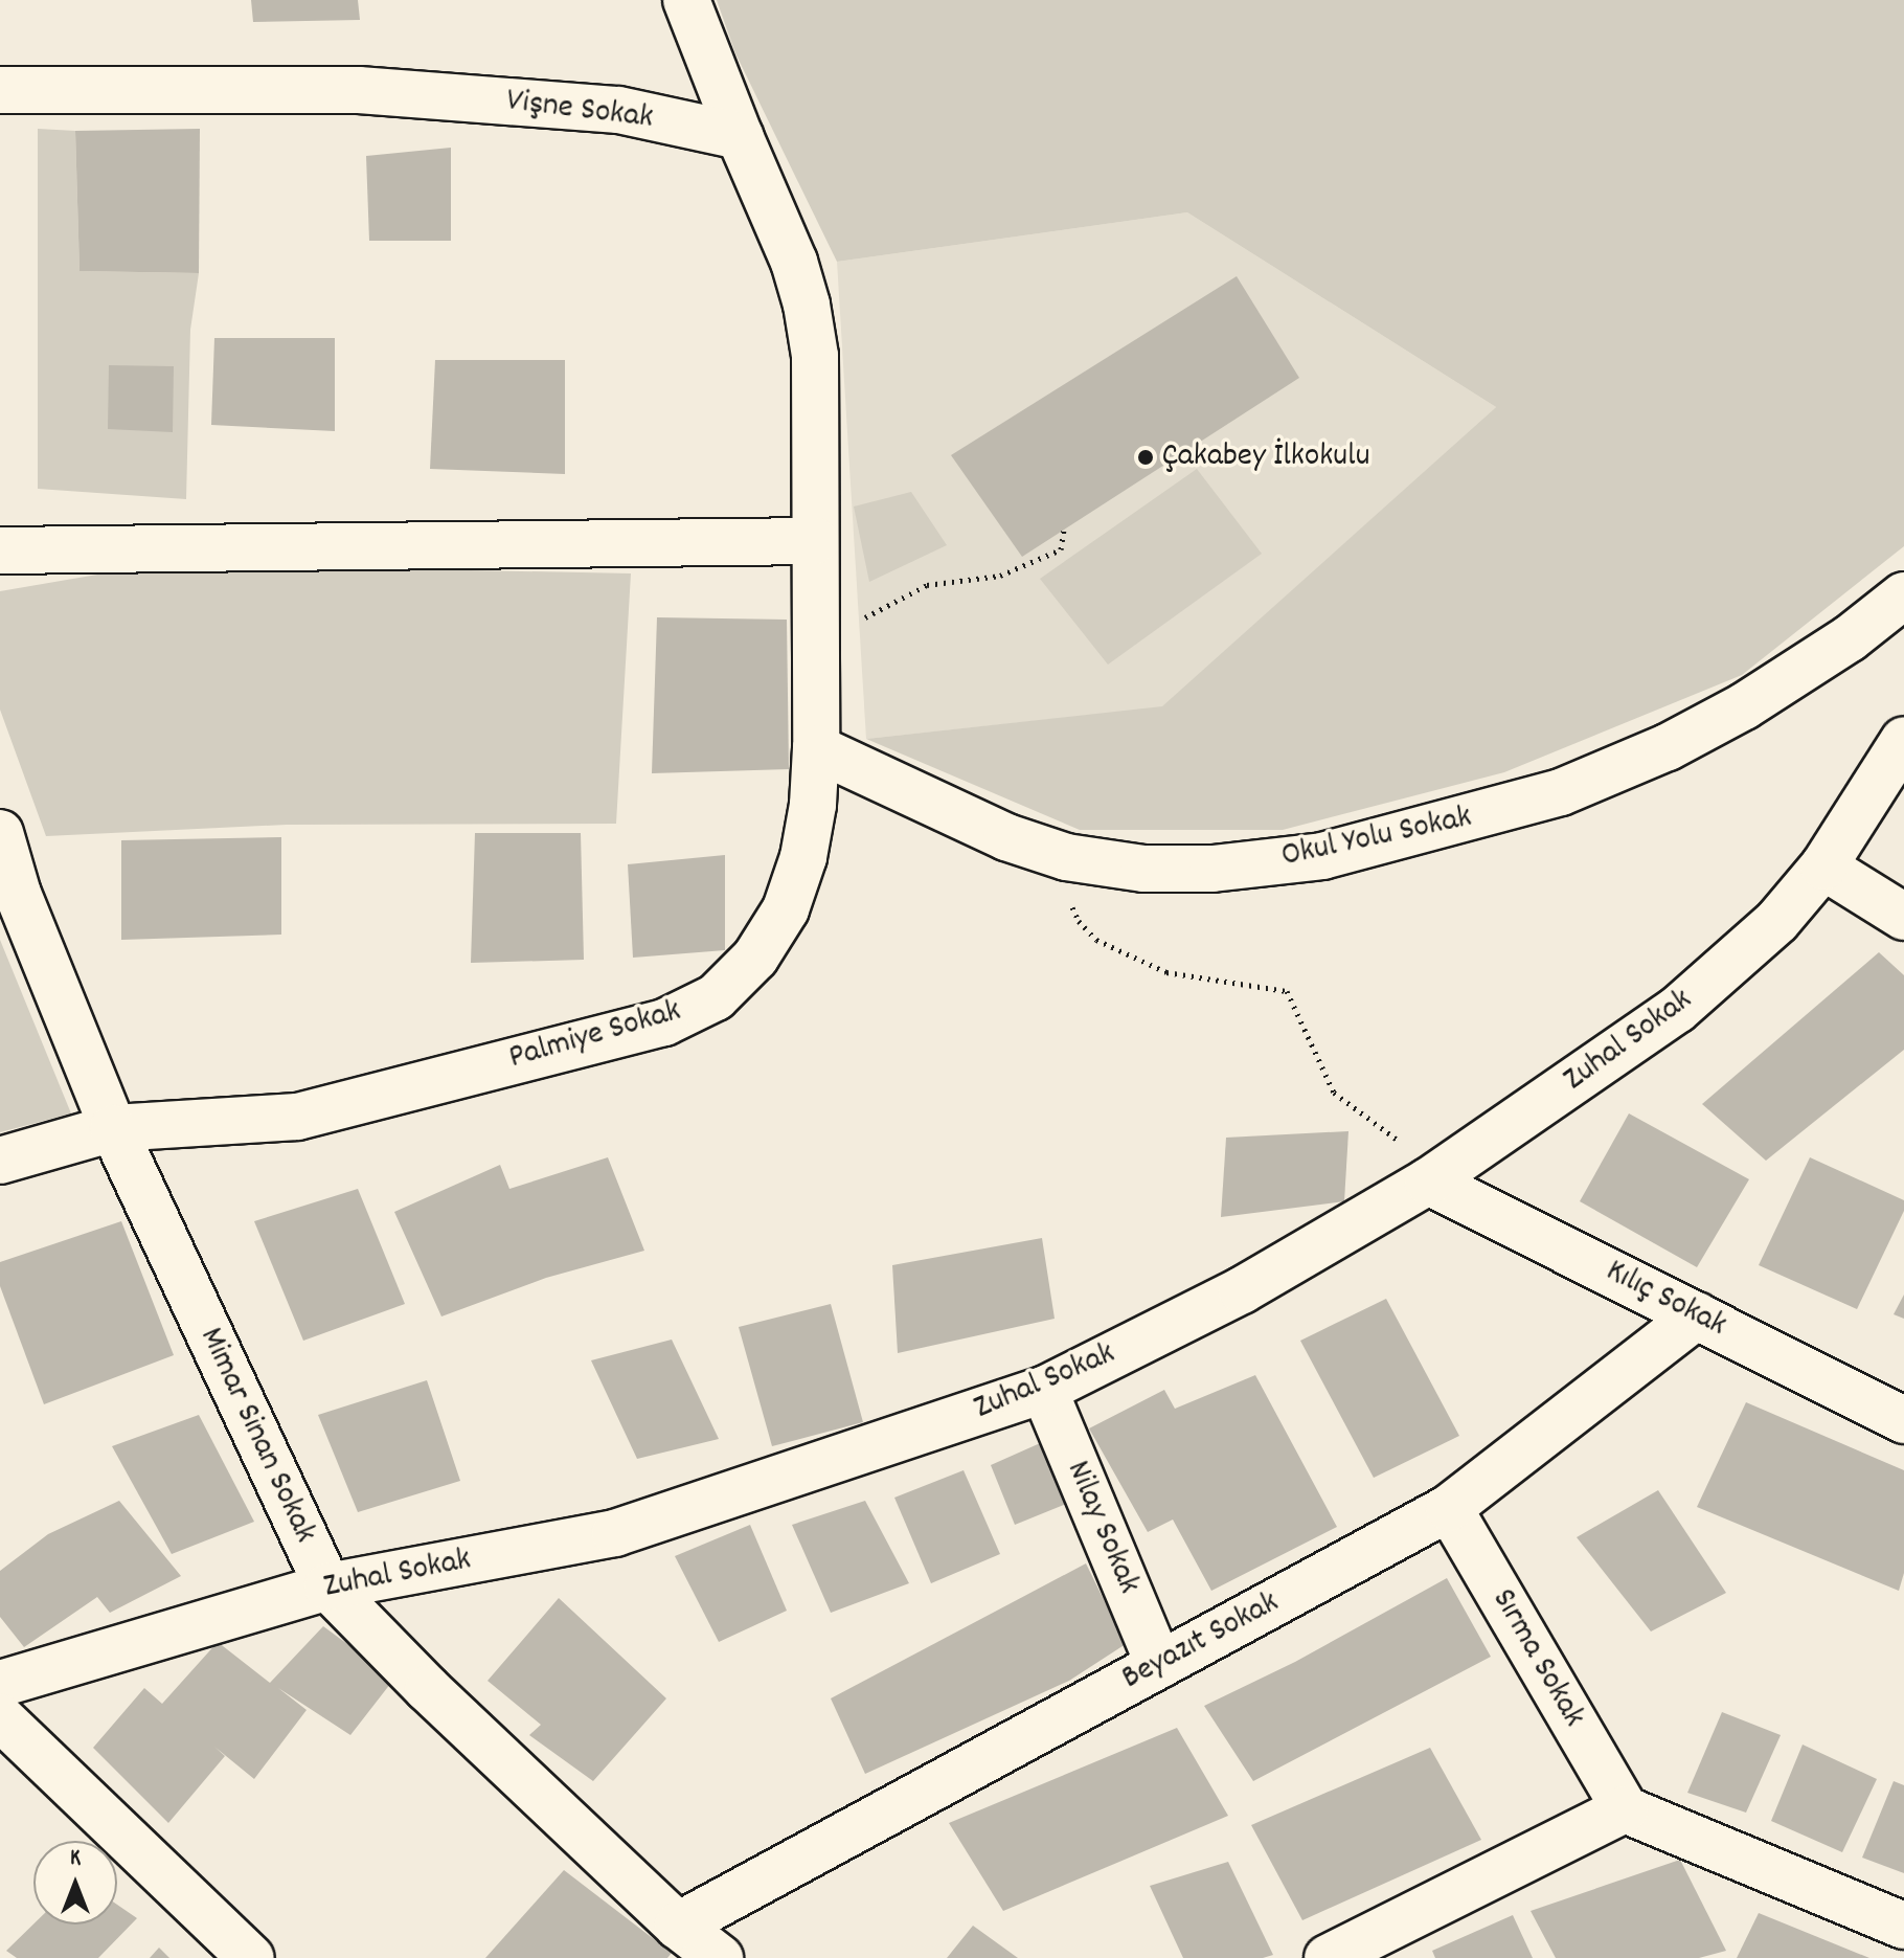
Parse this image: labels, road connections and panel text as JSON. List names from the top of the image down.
{
  "streets": {
    "street": [
      "Vişne Sokak",
      "Okul Yolu Sokak",
      "Palmiye Sokak",
      "Zuhal Sokak",
      "Kılıç Sokak",
      "Mimar Sinan Sokak",
      "Nilay Sokak",
      "Beyazıt Sokak",
      "Sırma Sokak"
    ]
  },
  "crossings": [
    ["Okul Yolu Sokak", "Palmiye Sokak"],
    ["Palmiye Sokak", "Mimar Sinan Sokak"],
    ["Zuhal Sokak", "Kılıç Sokak"],
    ["Zuhal Sokak", "Mimar Sinan Sokak"],
    ["Zuhal Sokak", "Nilay Sokak"],
    ["Kılıç Sokak", "Beyazıt Sokak"],
    ["Mimar Sinan Sokak", "Beyazıt Sokak"],
    ["Nilay Sokak", "Beyazıt Sokak"],
    ["Beyazıt Sokak", "Sırma Sokak"]
  ],
  "places": ["Çakabey İlkokulu"],
  "north": "top"
}
